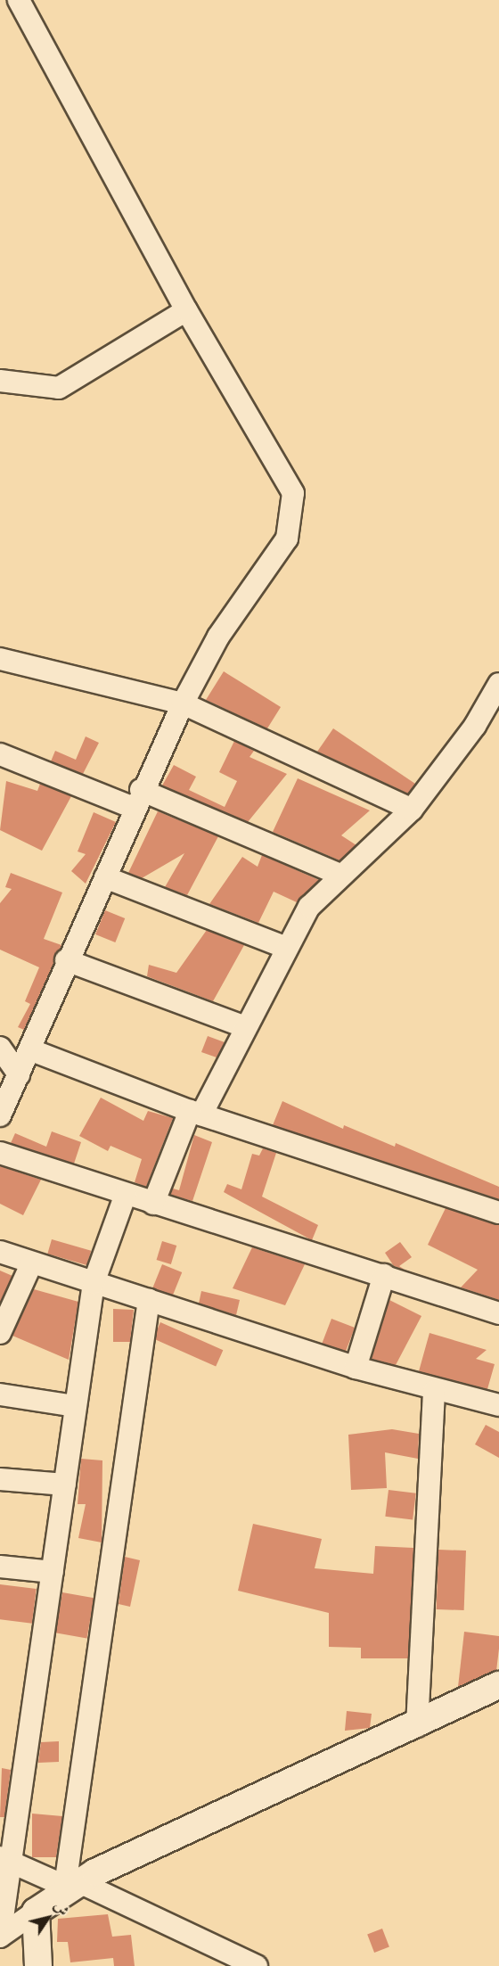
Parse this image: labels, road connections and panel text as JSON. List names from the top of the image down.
{
  "north": "top right"
}
